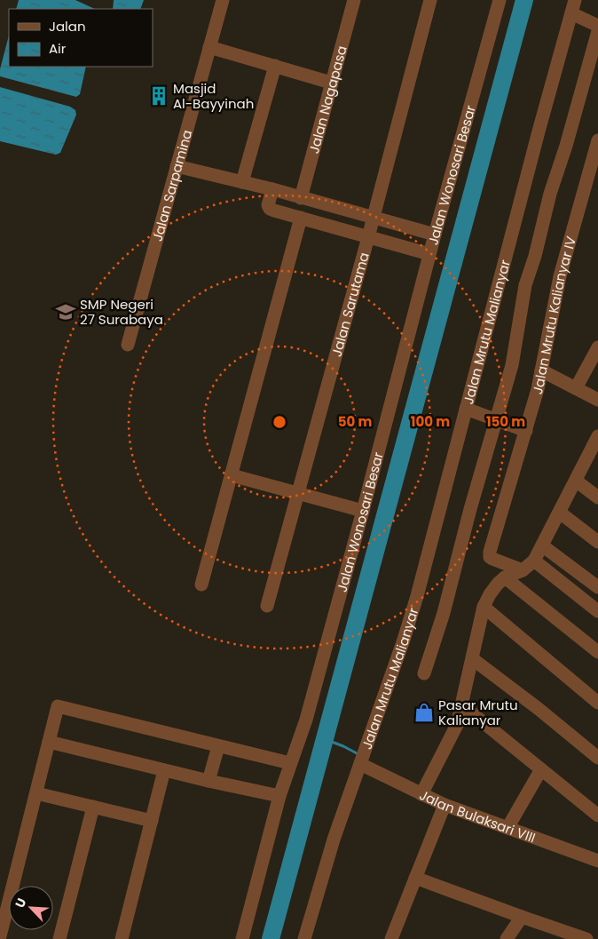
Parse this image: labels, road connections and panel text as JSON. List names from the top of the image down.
{
  "streets": {
    "street": [
      "Jalan Nagapasa",
      "Jalan Wonosari Besar",
      "Jalan Sarpamina",
      "Jalan Sarutama",
      "Jalan Mrutu Kalianyar IV",
      "Jalan Mrutu Malianyar",
      "Jalan Bulaksari VIII"
    ]
  },
  "crossings": [
    ["Jalan Mrutu Malianyar", "Jalan Bulaksari VIII"]
  ],
  "places": {
    "building": ["Masjid Al-Bayyinah"],
    "school or university": ["SMP Negeri 27 Surabaya"],
    "shop": ["Pasar Mrutu Kalianyar"]
  },
  "legend": ["Jalan", "Air"],
  "north": "top left",
  "rings": ["50 m", "100 m", "150 m"]
}
